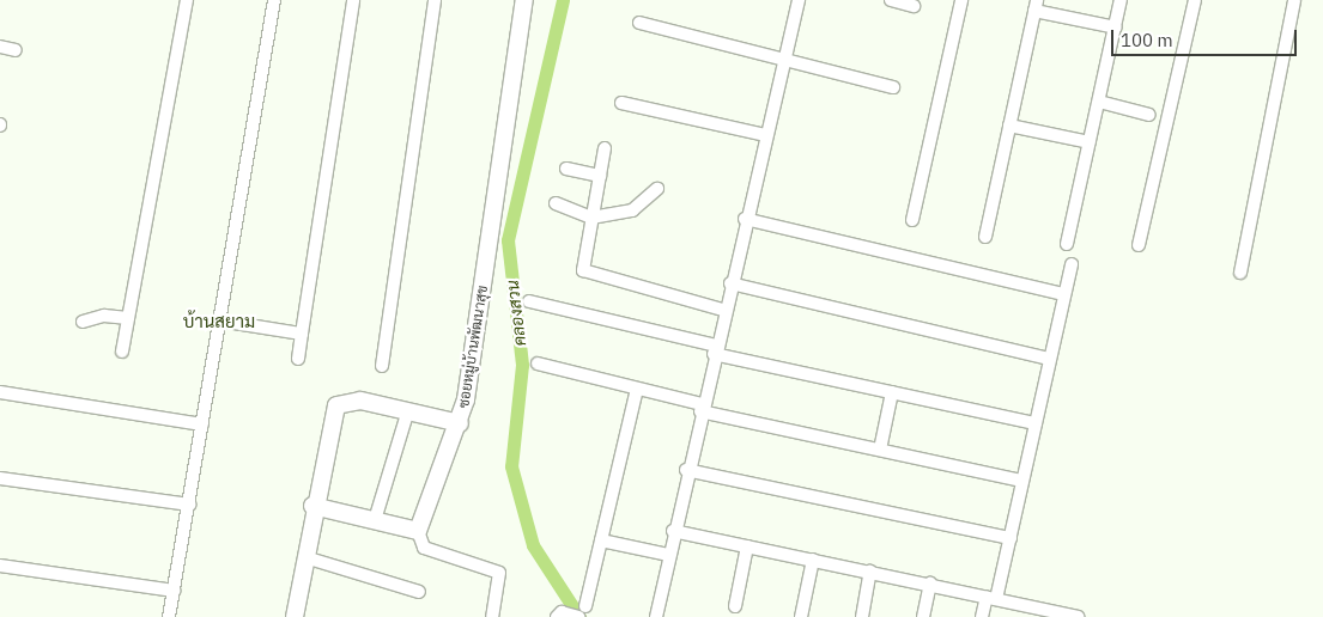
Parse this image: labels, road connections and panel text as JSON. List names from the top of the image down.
{
  "streets": {
    "street": ["ซอยหมู่บ้านพัฒนาสุข"]
  },
  "districts": ["บ้านสยาม"],
  "water": ["คลองสวน"],
  "scale_bar": "100 m"
}
